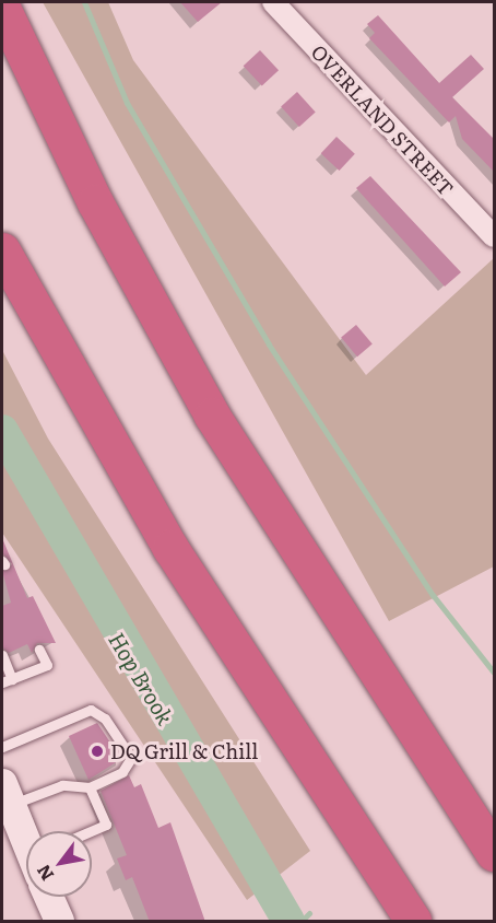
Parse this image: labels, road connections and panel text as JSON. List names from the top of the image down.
{
  "streets": {
    "street": ["OVERLAND STREET"]
  },
  "water": ["Hop Brook"],
  "places": ["DQ Grill & Chill"],
  "north": "bottom left"
}
